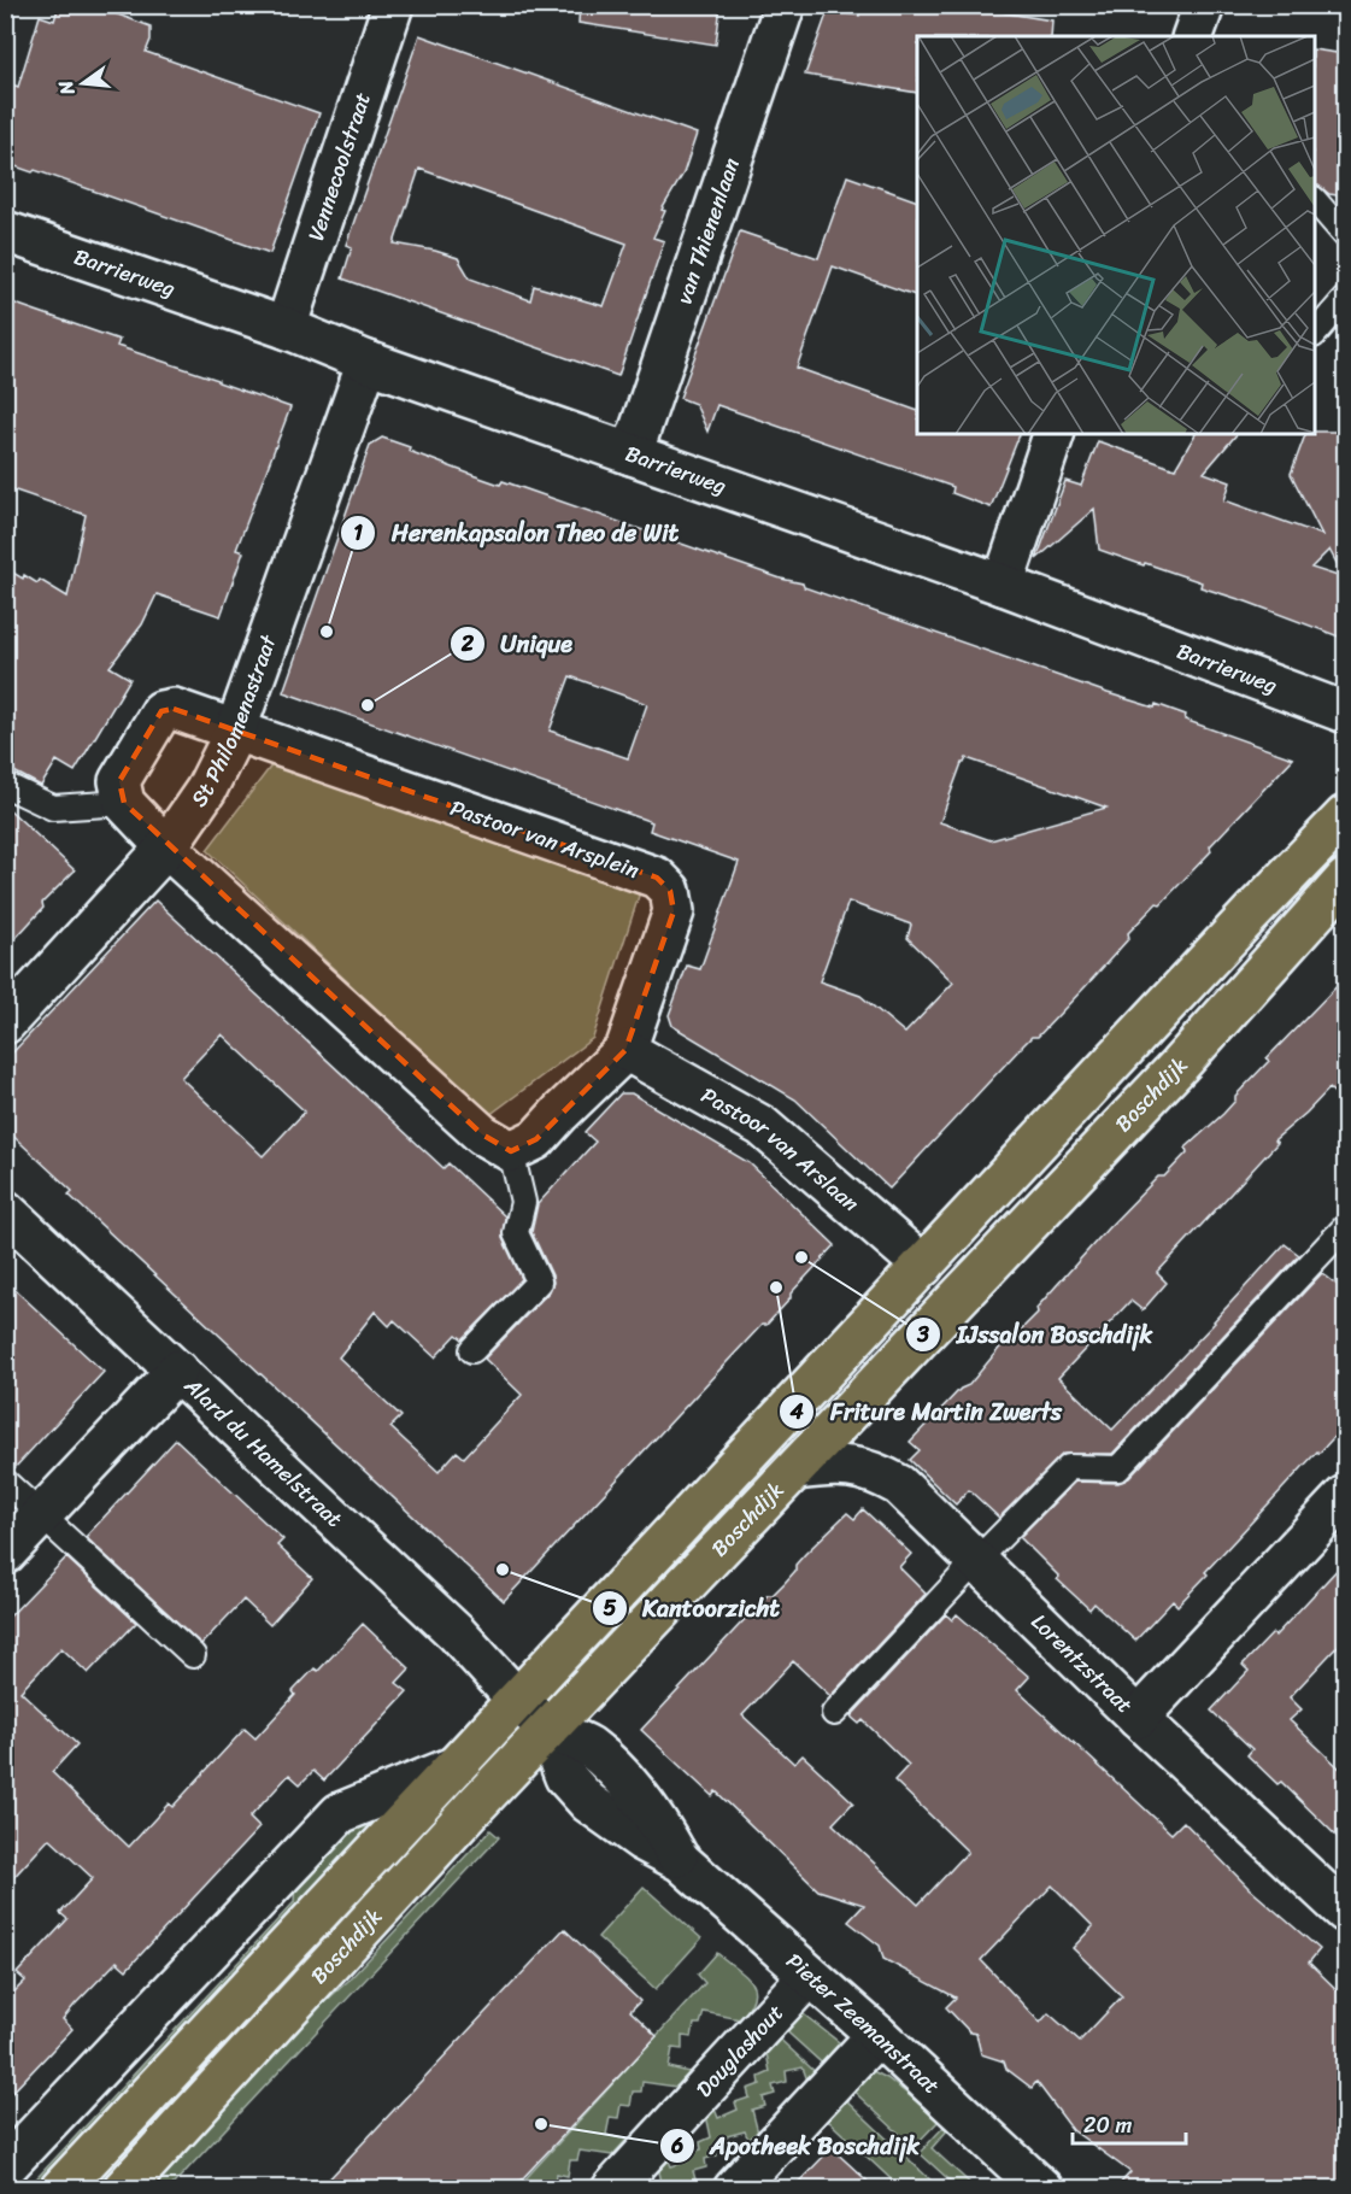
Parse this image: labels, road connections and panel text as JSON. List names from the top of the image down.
{
  "streets": {
    "main road": ["Boschdijk"],
    "street": [
      "Vennecoolstraat",
      "van Thienenlaan",
      "Barrierweg",
      "St Philomenastraat",
      "Pastoor van Arsplein",
      "Pastoor van Arslaan",
      "Alard du Hamelstraat",
      "Lorentzstraat",
      "Pieter Zeemanstraat",
      "Douglashout"
    ]
  },
  "crossings": [
    ["Vennecoolstraat", "Barrierweg"],
    ["van Thienenlaan", "Barrierweg"],
    ["Barrierweg", "St Philomenastraat"],
    ["St Philomenastraat", "Pastoor van Arsplein"],
    ["Pastoor van Arsplein", "Pastoor van Arslaan"],
    ["Boschdijk", "Pastoor van Arslaan"],
    ["Boschdijk", "Alard du Hamelstraat"],
    ["Boschdijk", "Lorentzstraat"],
    ["Boschdijk", "Pieter Zeemanstraat"],
    ["Alard du Hamelstraat", "Pieter Zeemanstraat"],
    ["Pieter Zeemanstraat", "Douglashout"]
  ],
  "places": [
    "Herenkapsalon Theo de Wit",
    "Unique",
    "IJssalon Boschdijk",
    "Friture Martin Zwerts",
    "Kantoorzicht",
    "Apotheek Boschdijk"
  ],
  "scale_bar": "20 m",
  "north": "left"
}
